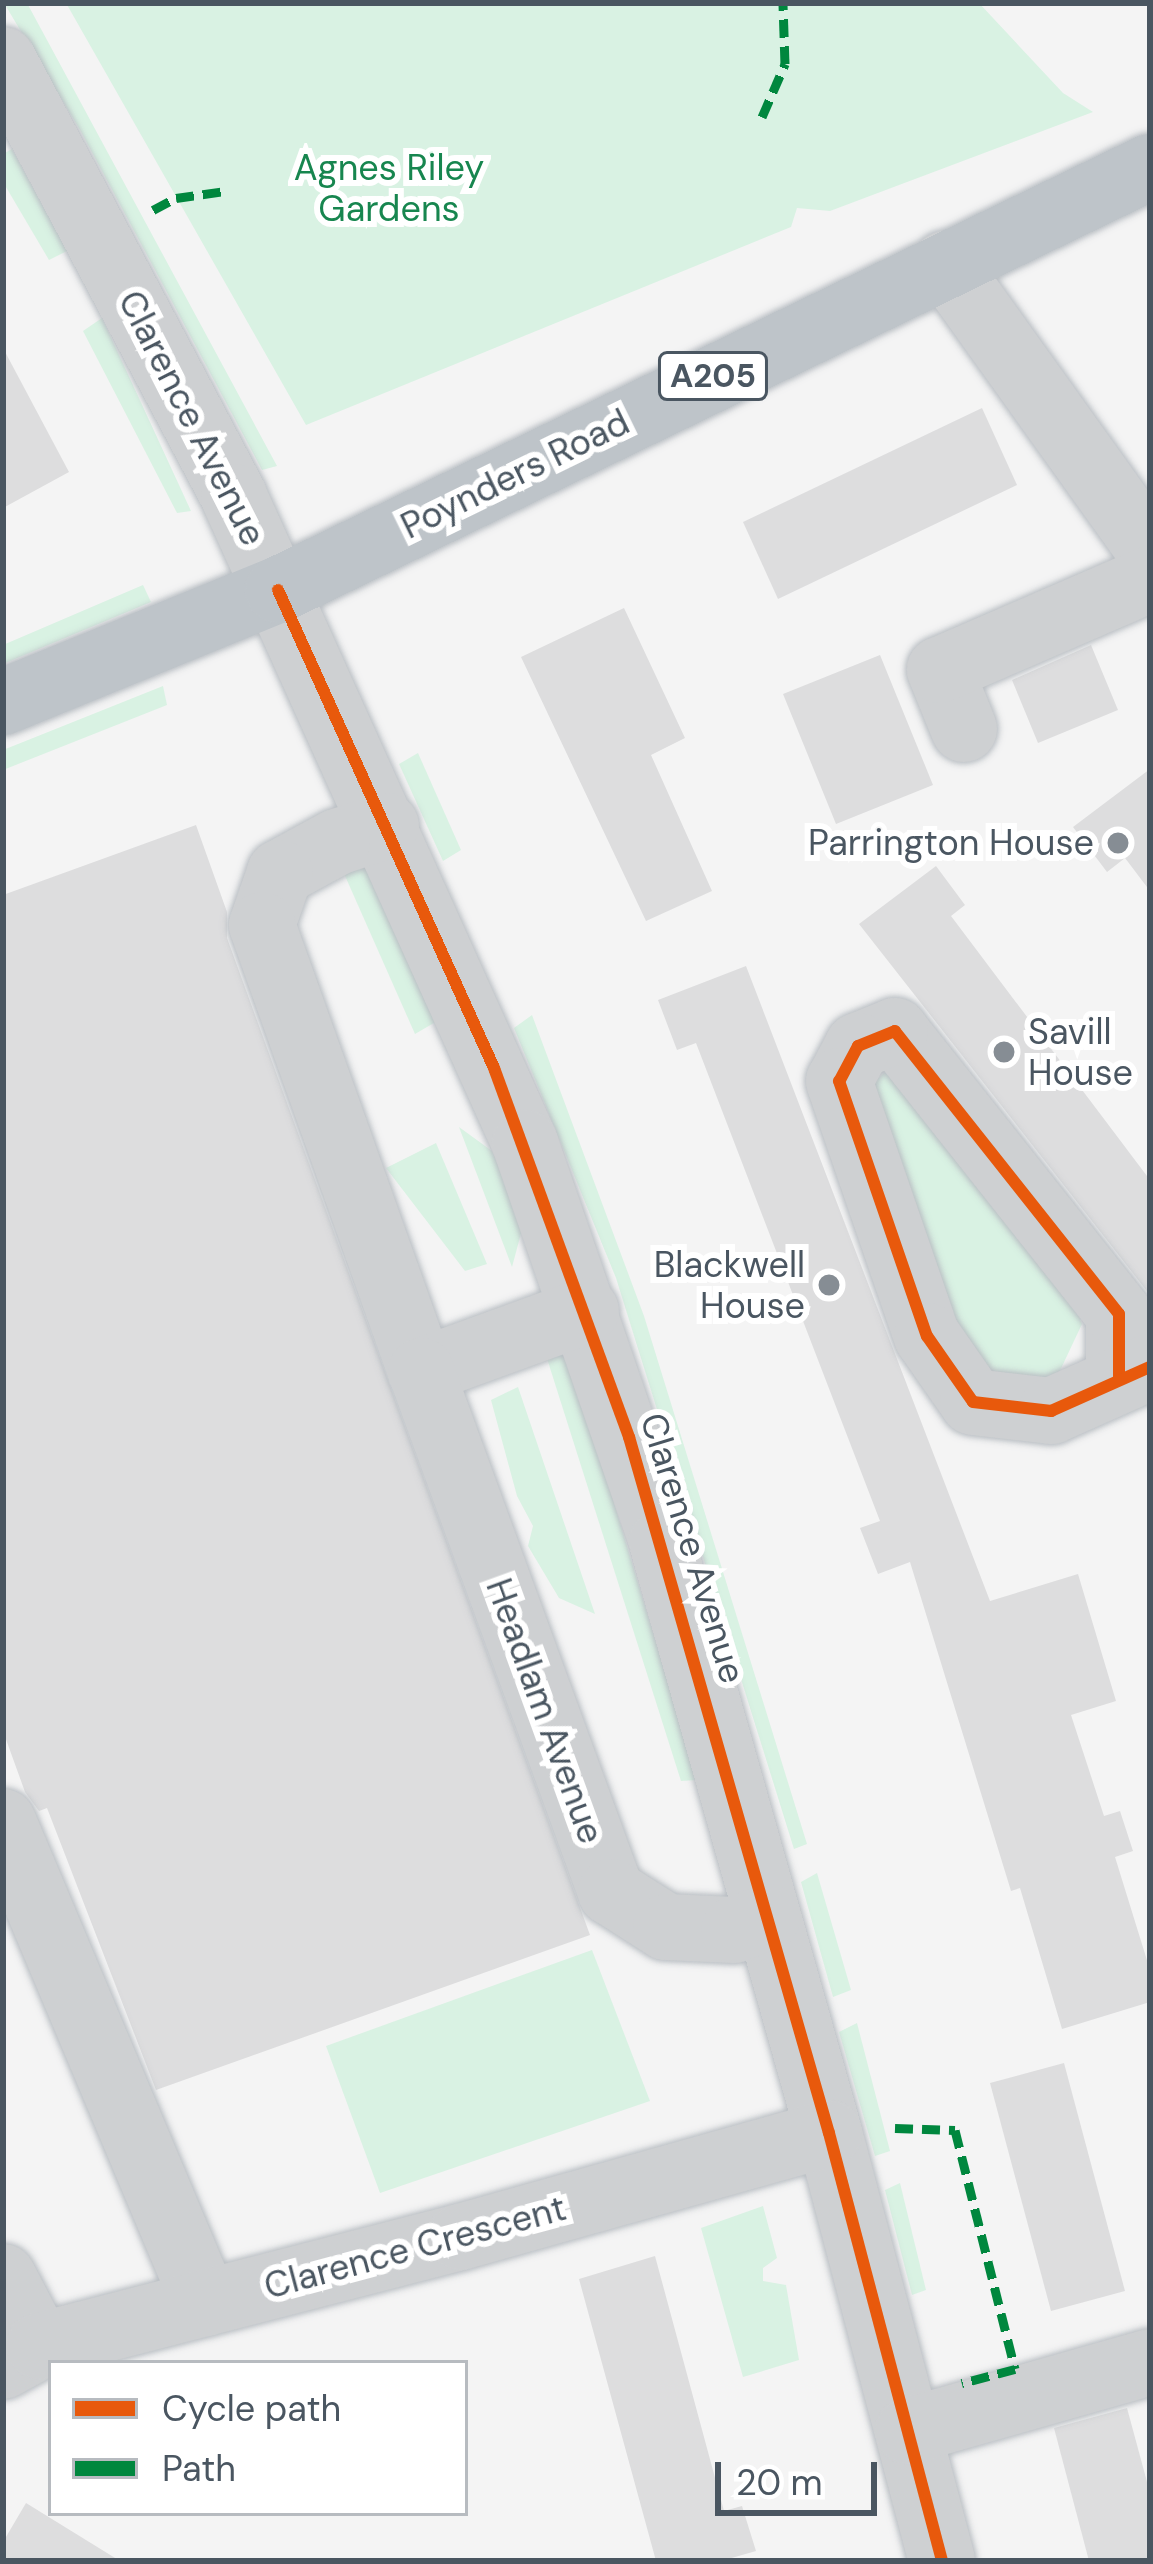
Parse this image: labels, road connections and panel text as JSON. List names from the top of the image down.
{
  "streets": {
    "highway": ["A205", "Poynders Road"],
    "street": ["Clarence Avenue", "Headlam Avenue", "Clarence Crescent"]
  },
  "crossings": [
    ["Clarence Avenue", "Poynders Road"],
    ["Clarence Avenue", "Headlam Avenue"],
    ["Clarence Avenue", "Clarence Crescent"]
  ],
  "parks": ["Agnes Riley Gardens"],
  "places": ["Parrington House", "Savill House", "Blackwell House"],
  "legend": ["Cycle path", "Path"],
  "scale_bar": "20 m"
}
